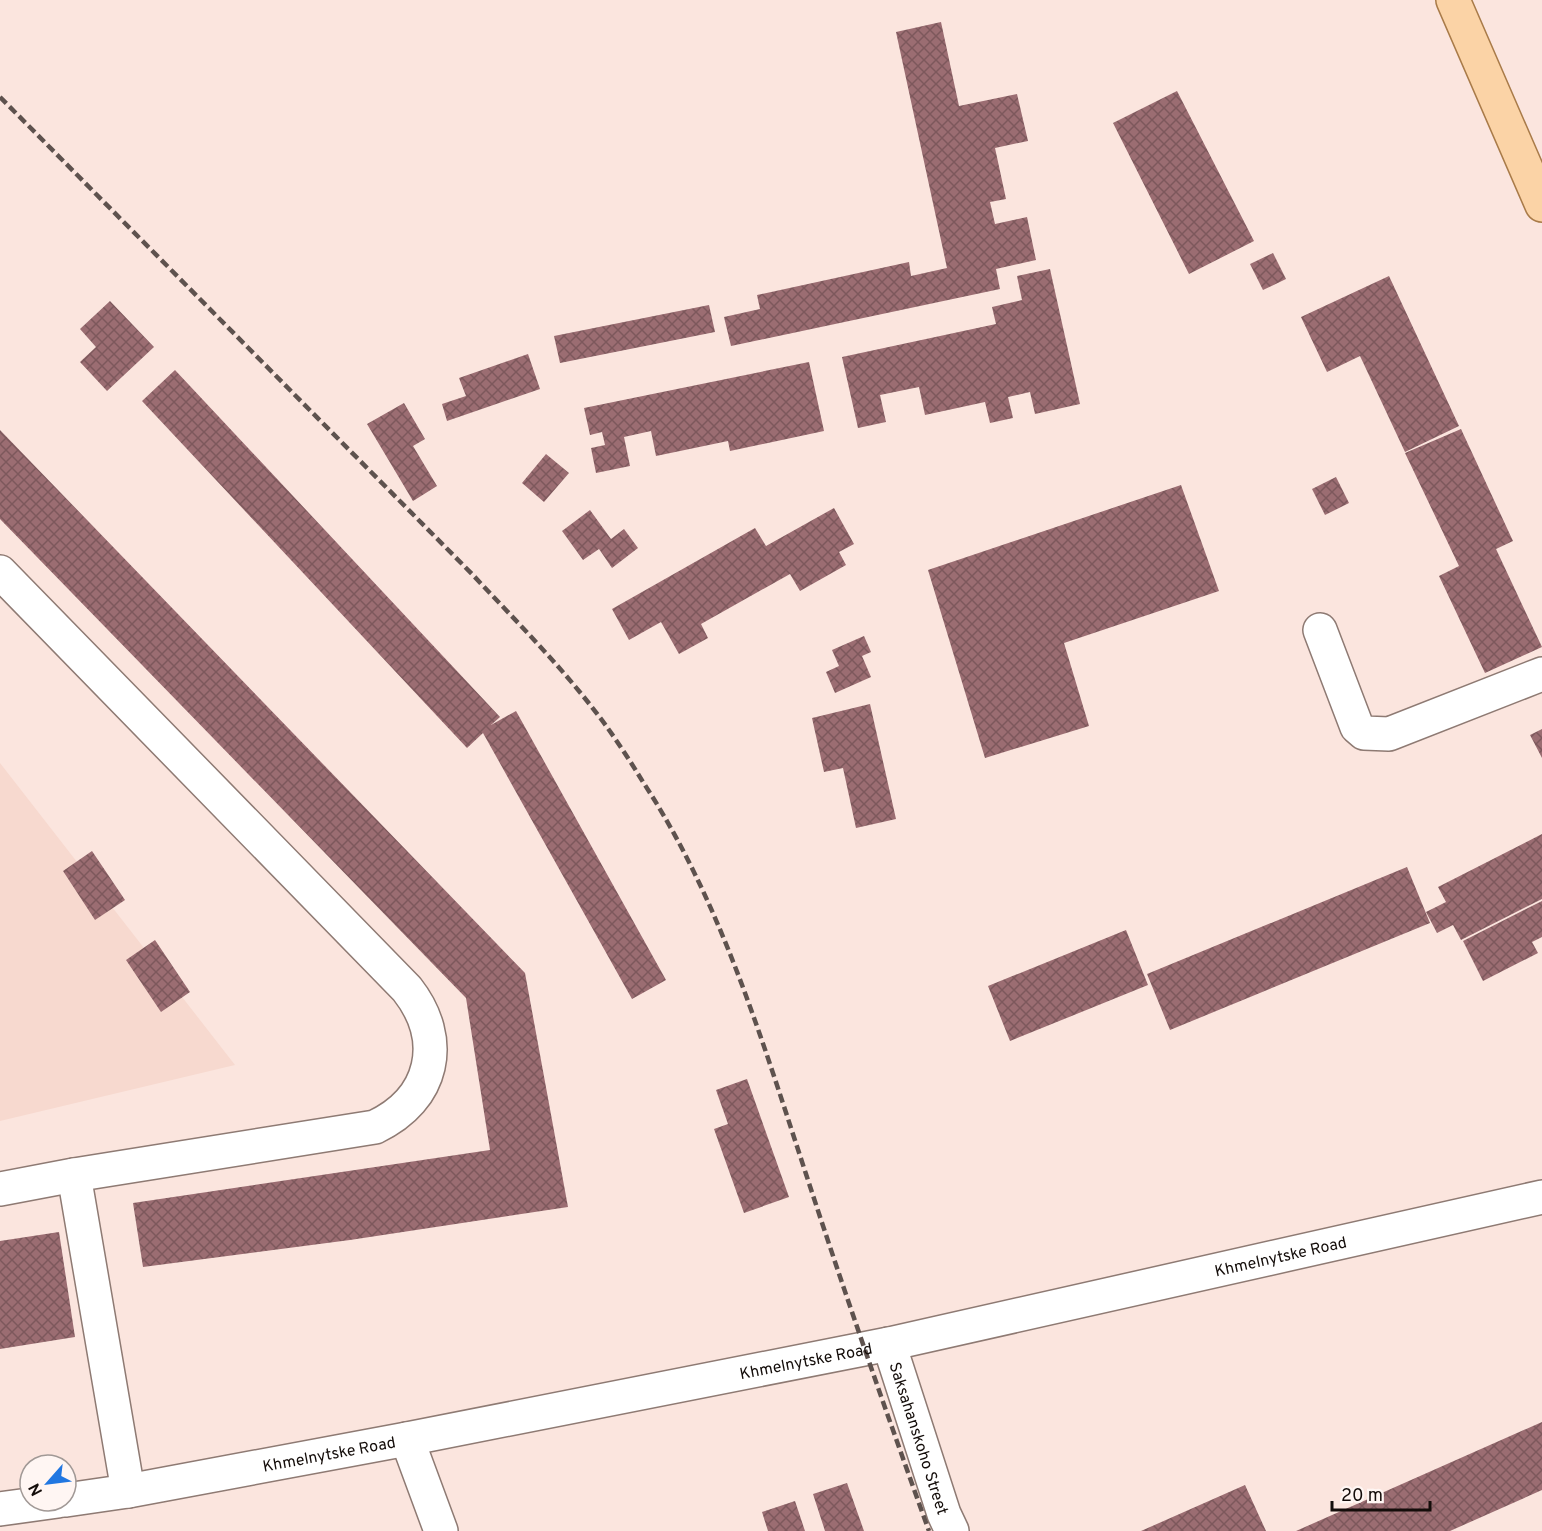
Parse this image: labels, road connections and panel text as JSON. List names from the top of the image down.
{
  "streets": {
    "street": ["Khmelnytske Road", "Saksahanskoho Street"]
  },
  "crossings": [
    ["Khmelnytske Road", "Saksahanskoho Street"]
  ],
  "scale_bar": "20 m",
  "north": "bottom left"
}
